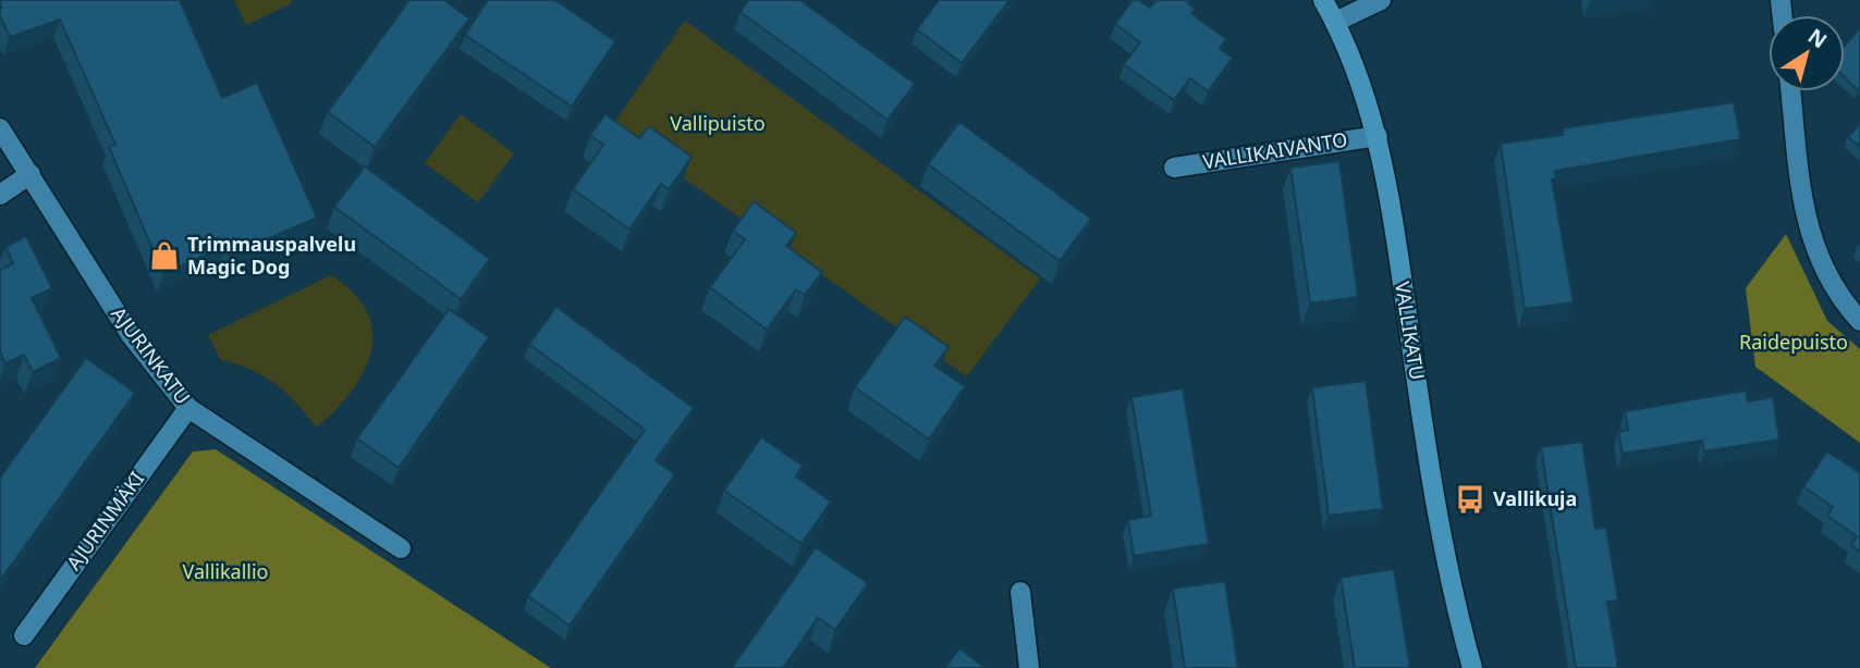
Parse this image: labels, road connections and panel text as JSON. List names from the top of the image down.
{
  "streets": {
    "main road": ["VALLIKATU"],
    "street": ["VALLIKAIVANTO", "AJURINKATU", "AJURINMÄKI"]
  },
  "crossings": [
    ["VALLIKAIVANTO", "VALLIKATU"],
    ["AJURINKATU", "AJURINMÄKI"]
  ],
  "parks": ["Vallipuisto", "Raidepuisto", "Vallikallio"],
  "places": {
    "shop": ["Trimmauspalvelu Magic Dog"],
    "bus stop": ["Vallikuja"]
  },
  "north": "top right"
}
